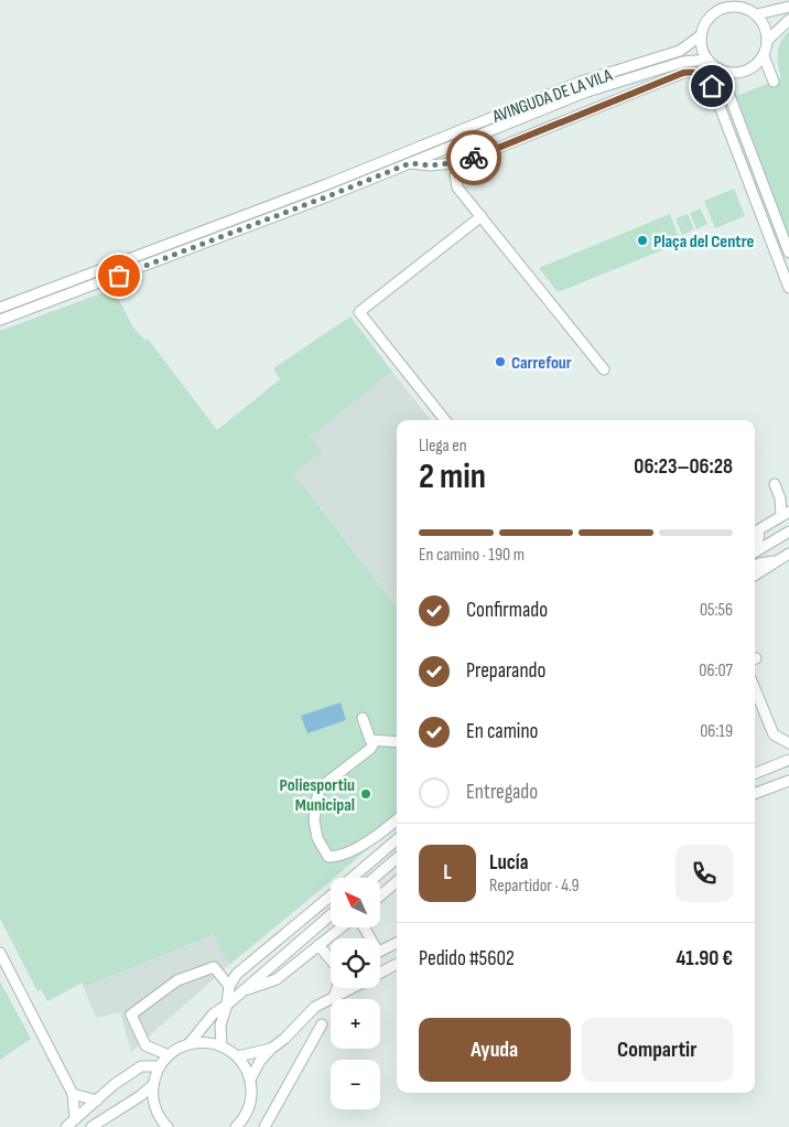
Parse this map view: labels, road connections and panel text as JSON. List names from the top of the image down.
{
  "streets": {
    "street": ["AVINGUDA DE LA VILA"]
  },
  "places": ["Plaça del Centre", "Carrefour", "Poliesportiu Municipal"],
  "north": "top left",
  "page": {
    "heading": ["2 min", "Llega en", "06:23–06:28"],
    "panel": [
      "Lucía",
      "Repartidor · 4.9",
      "Pedido #5602",
      "41.90 €"
    ],
    "bar": "En camino · 190 m",
    "list": [
      ["Confirmado", "05:56"],
      ["Preparando", "06:07"],
      ["En camino", "06:19"],
      "Entregado"
    ],
    "round": "L",
    "map_buttons": ["+", "−"],
    "buttons": ["Ayuda", "Compartir"]
  }
}
